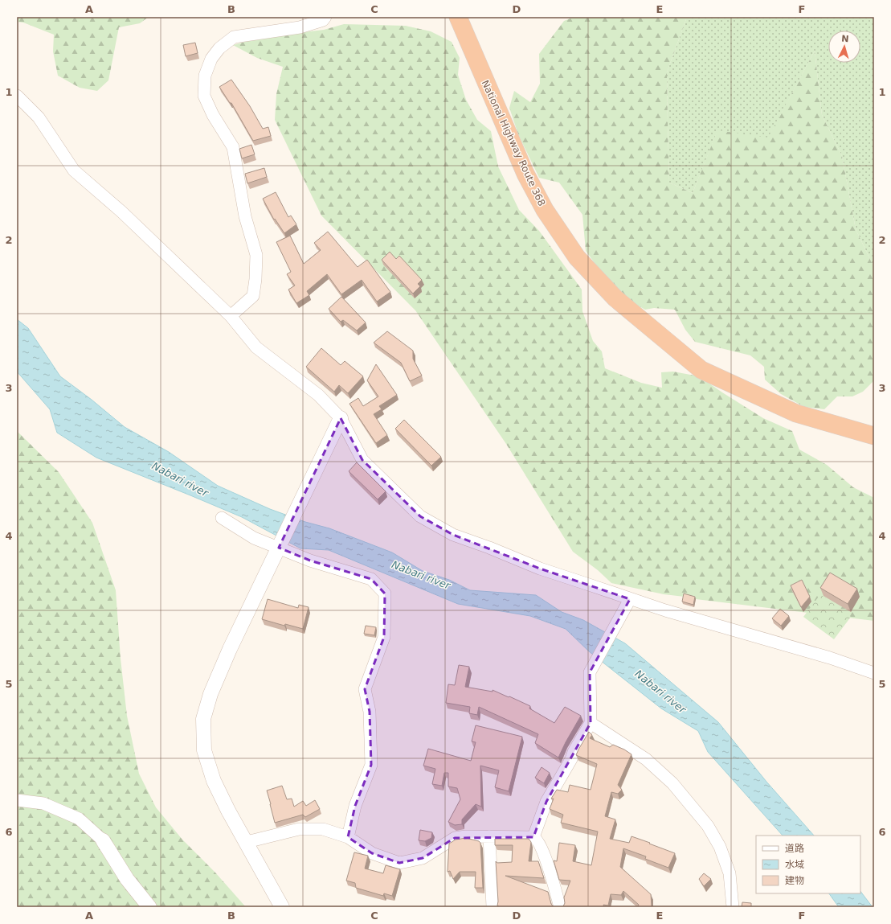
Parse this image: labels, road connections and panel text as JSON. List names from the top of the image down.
{
  "streets": {
    "highway": ["National Highway Route 368"]
  },
  "water": ["Nabari river"],
  "legend": ["道路", "水域", "建物"],
  "north": "top",
  "grid": {
    "columns": [
      "A",
      "B",
      "C",
      "D",
      "E",
      "F"
    ],
    "rows": [
      "1",
      "2",
      "3",
      "4",
      "5",
      "6"
    ]
  }
}
